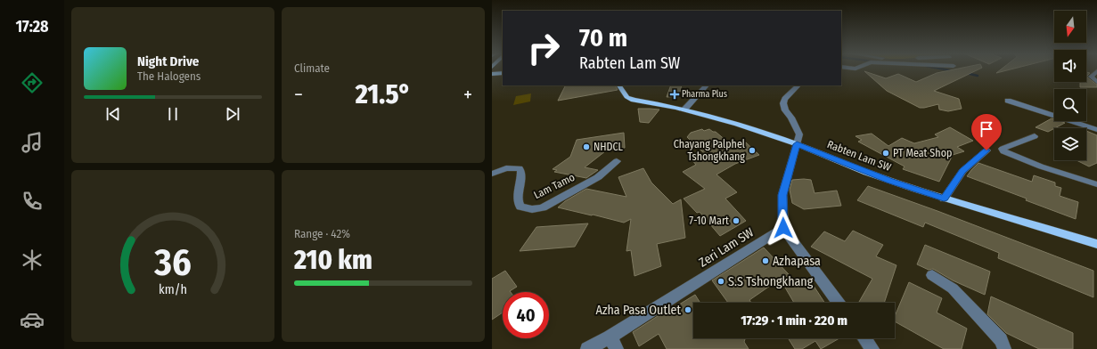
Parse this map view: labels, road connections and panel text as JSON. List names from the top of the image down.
{
  "streets": {
    "main road": ["Rabten Lam SW"],
    "street": ["Lam Tamo", "Zeri Lam SW"]
  },
  "places": {
    "health": ["Pharma Plus"],
    "other": [
      "NHDCL",
      "Chayang Palphel Tshongkhang",
      "PT Meat Shop",
      "7-10 Mart",
      "Azhapasa",
      "S.S Tshongkhang",
      "Azha Pasa Outlet"
    ]
  },
  "north": "bottom",
  "page": {
    "tabs": "17:28",
    "tile": [
      "Climate",
      ["Range · 42%", "210 km"]
    ],
    "turn": ["70 m", "Rabten Lam SW"],
    "song": ["Night Drive", "The Halogens"],
    "heat": ["−", "21.5°", "+"],
    "limit": "40",
    "trip": "17:29 · 1 min · 220 m",
    "gauge": ["36", "km/h"]
  }
}
